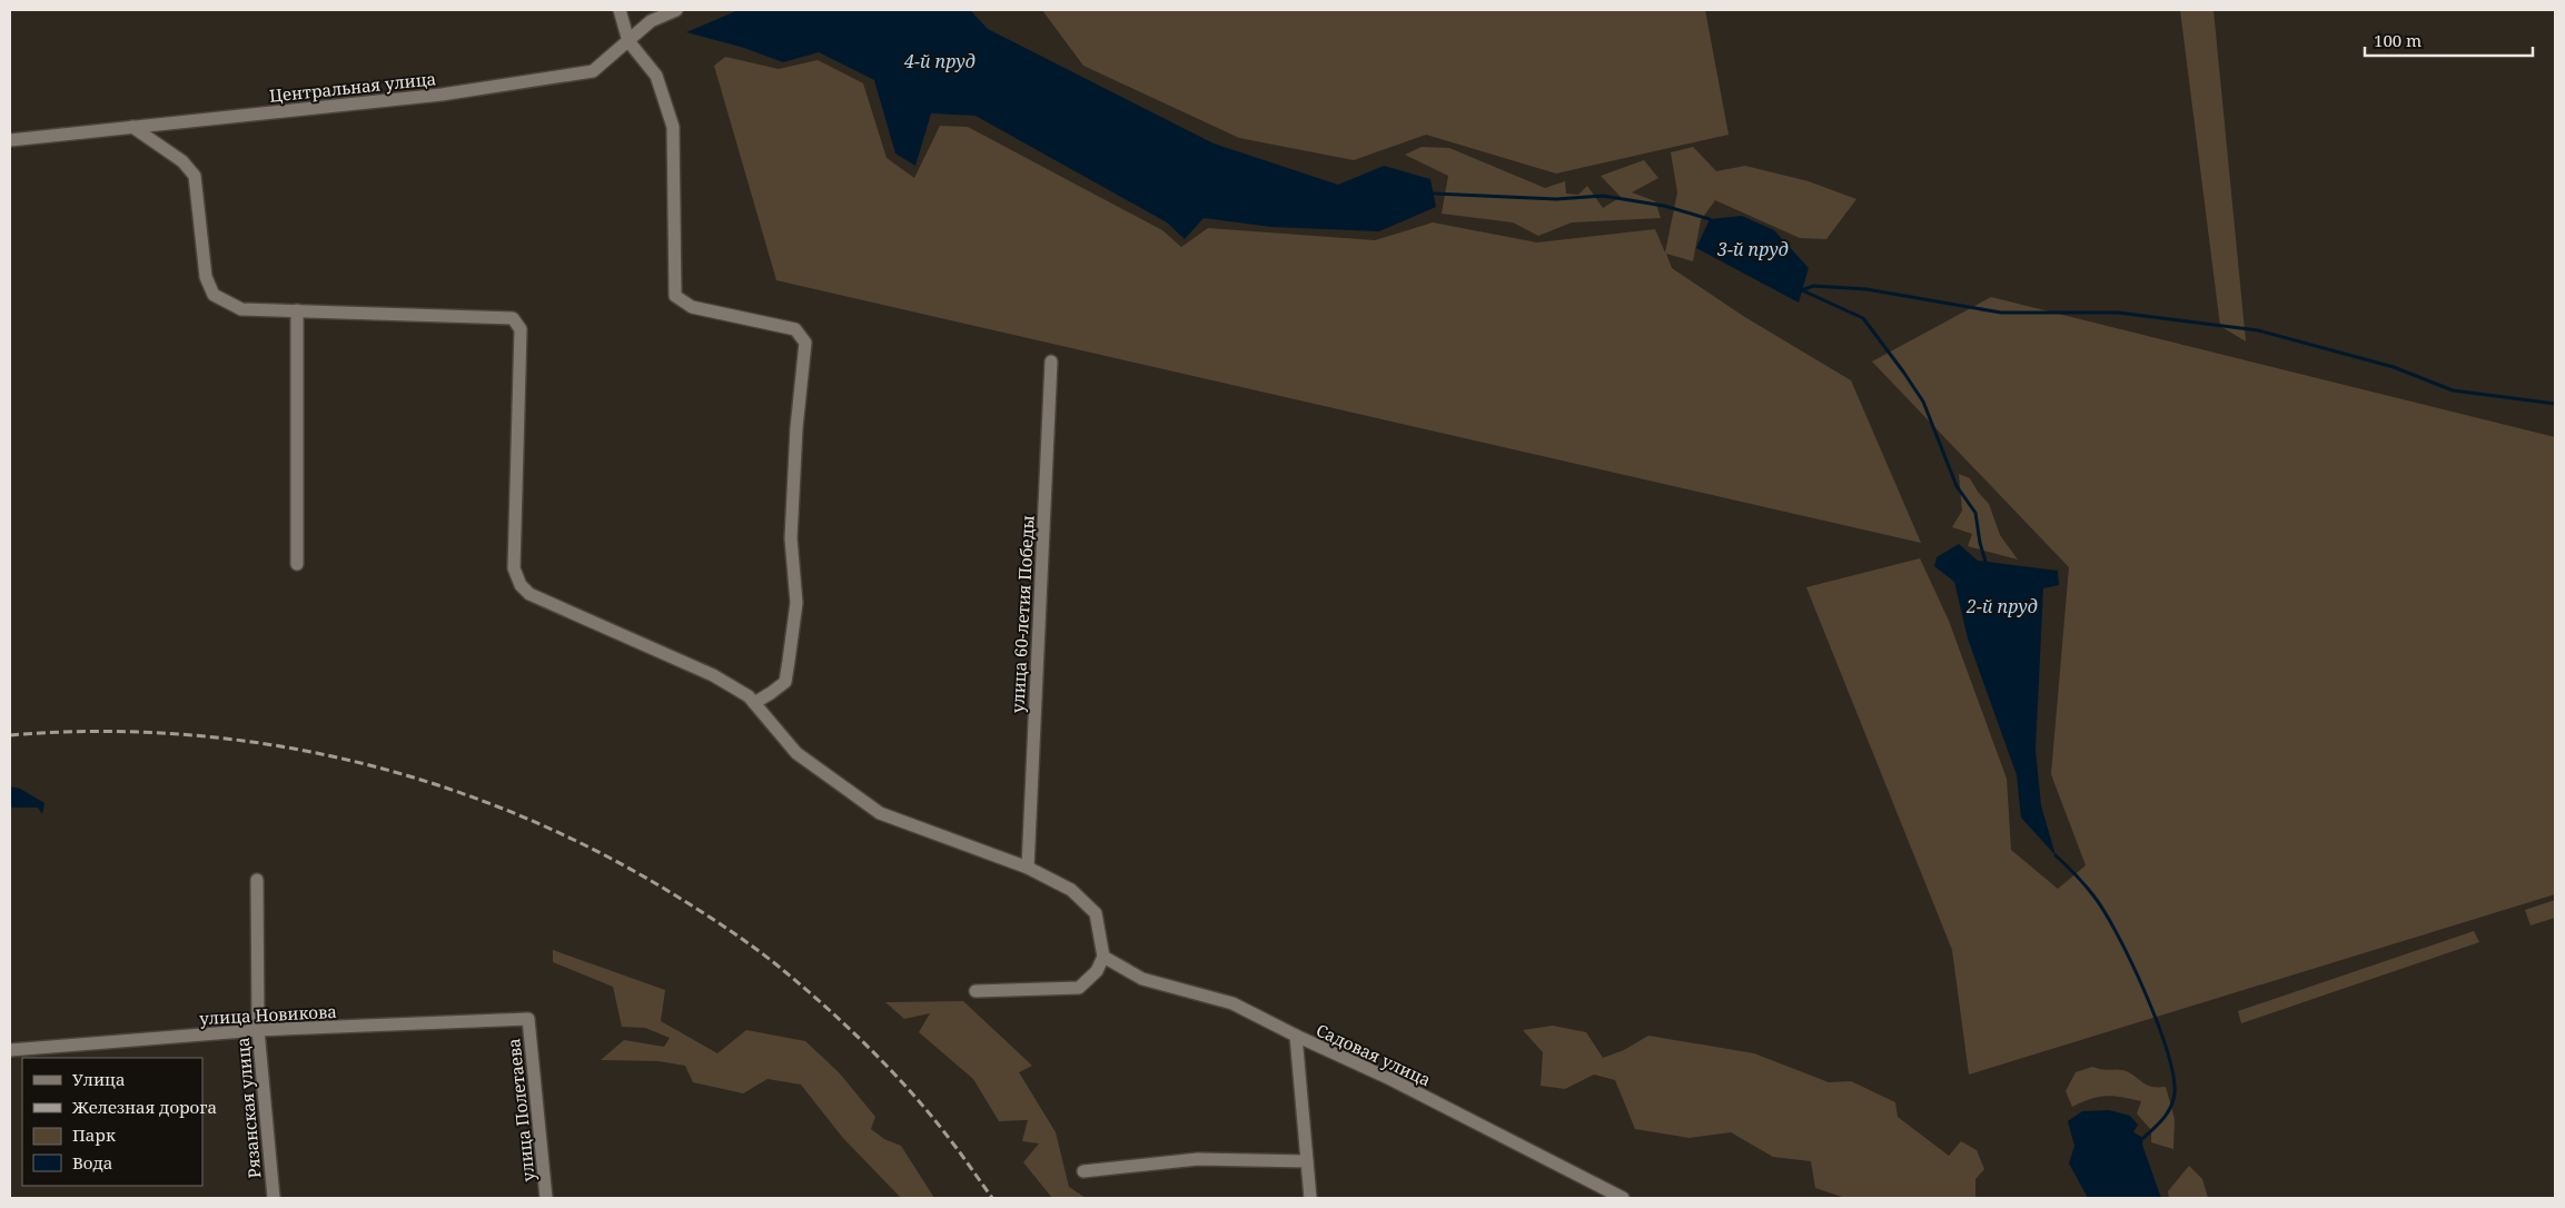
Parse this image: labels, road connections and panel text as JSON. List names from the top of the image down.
{
  "streets": {
    "street": [
      "Центральная улица",
      "улица 60-летия Победы",
      "улица Новикова",
      "Садовая улица",
      "Рязанская улица",
      "улица Полетаева"
    ]
  },
  "crossings": [
    ["улица Новикова", "Рязанская улица"],
    ["улица Новикова", "улица Полетаева"]
  ],
  "water": ["4-й пруд", "3-й пруд", "2-й пруд"],
  "legend": [
    "Улица",
    "Железная дорога",
    "Парк",
    "Вода"
  ],
  "scale_bar": "100 m"
}
